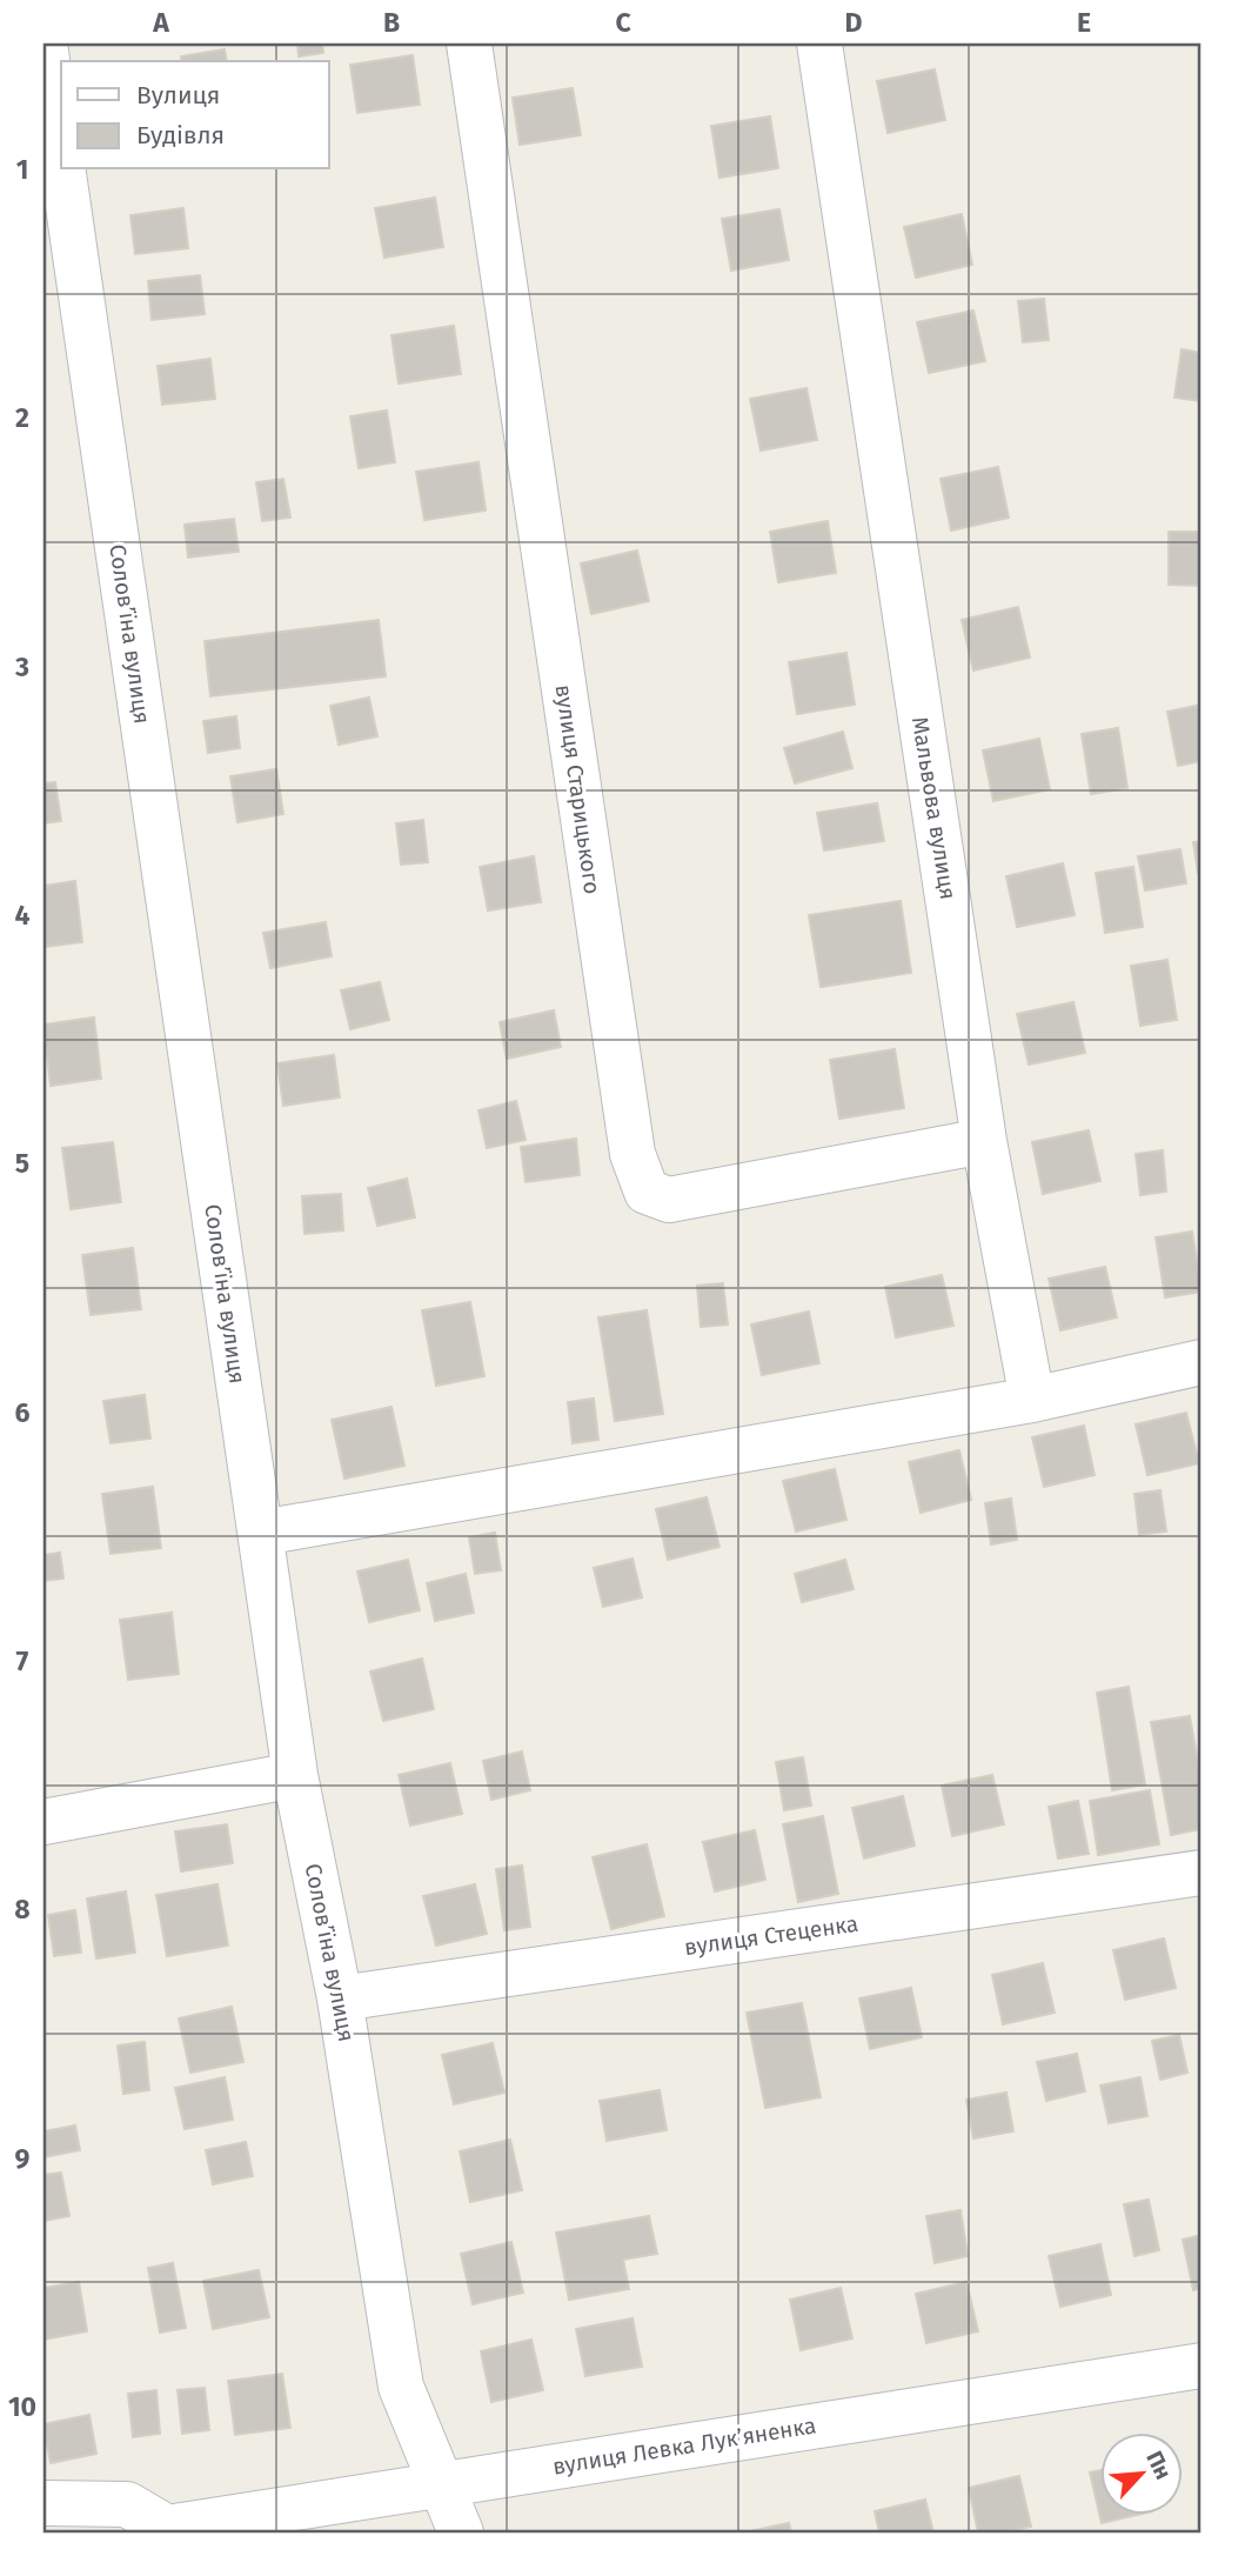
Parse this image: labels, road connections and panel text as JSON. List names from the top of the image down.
{
  "streets": {
    "street": [
      "Соловʼїна вулиця",
      "вулиця Старицького",
      "Мальвова вулиця",
      "вулиця Стеценка",
      "вулиця Левка Лукʼяненка"
    ]
  },
  "crossings": [
    ["Соловʼїна вулиця", "вулиця Стеценка"],
    ["Соловʼїна вулиця", "вулиця Левка Лукʼяненка"],
    ["вулиця Старицького", "Мальвова вулиця"]
  ],
  "legend": ["Вулиця", "Будівля"],
  "north": "top right",
  "grid": {
    "columns": [
      "A",
      "B",
      "C",
      "D",
      "E"
    ],
    "rows": [
      "1",
      "2",
      "3",
      "4",
      "5",
      "6",
      "7",
      "8",
      "9",
      "10"
    ]
  }
}
